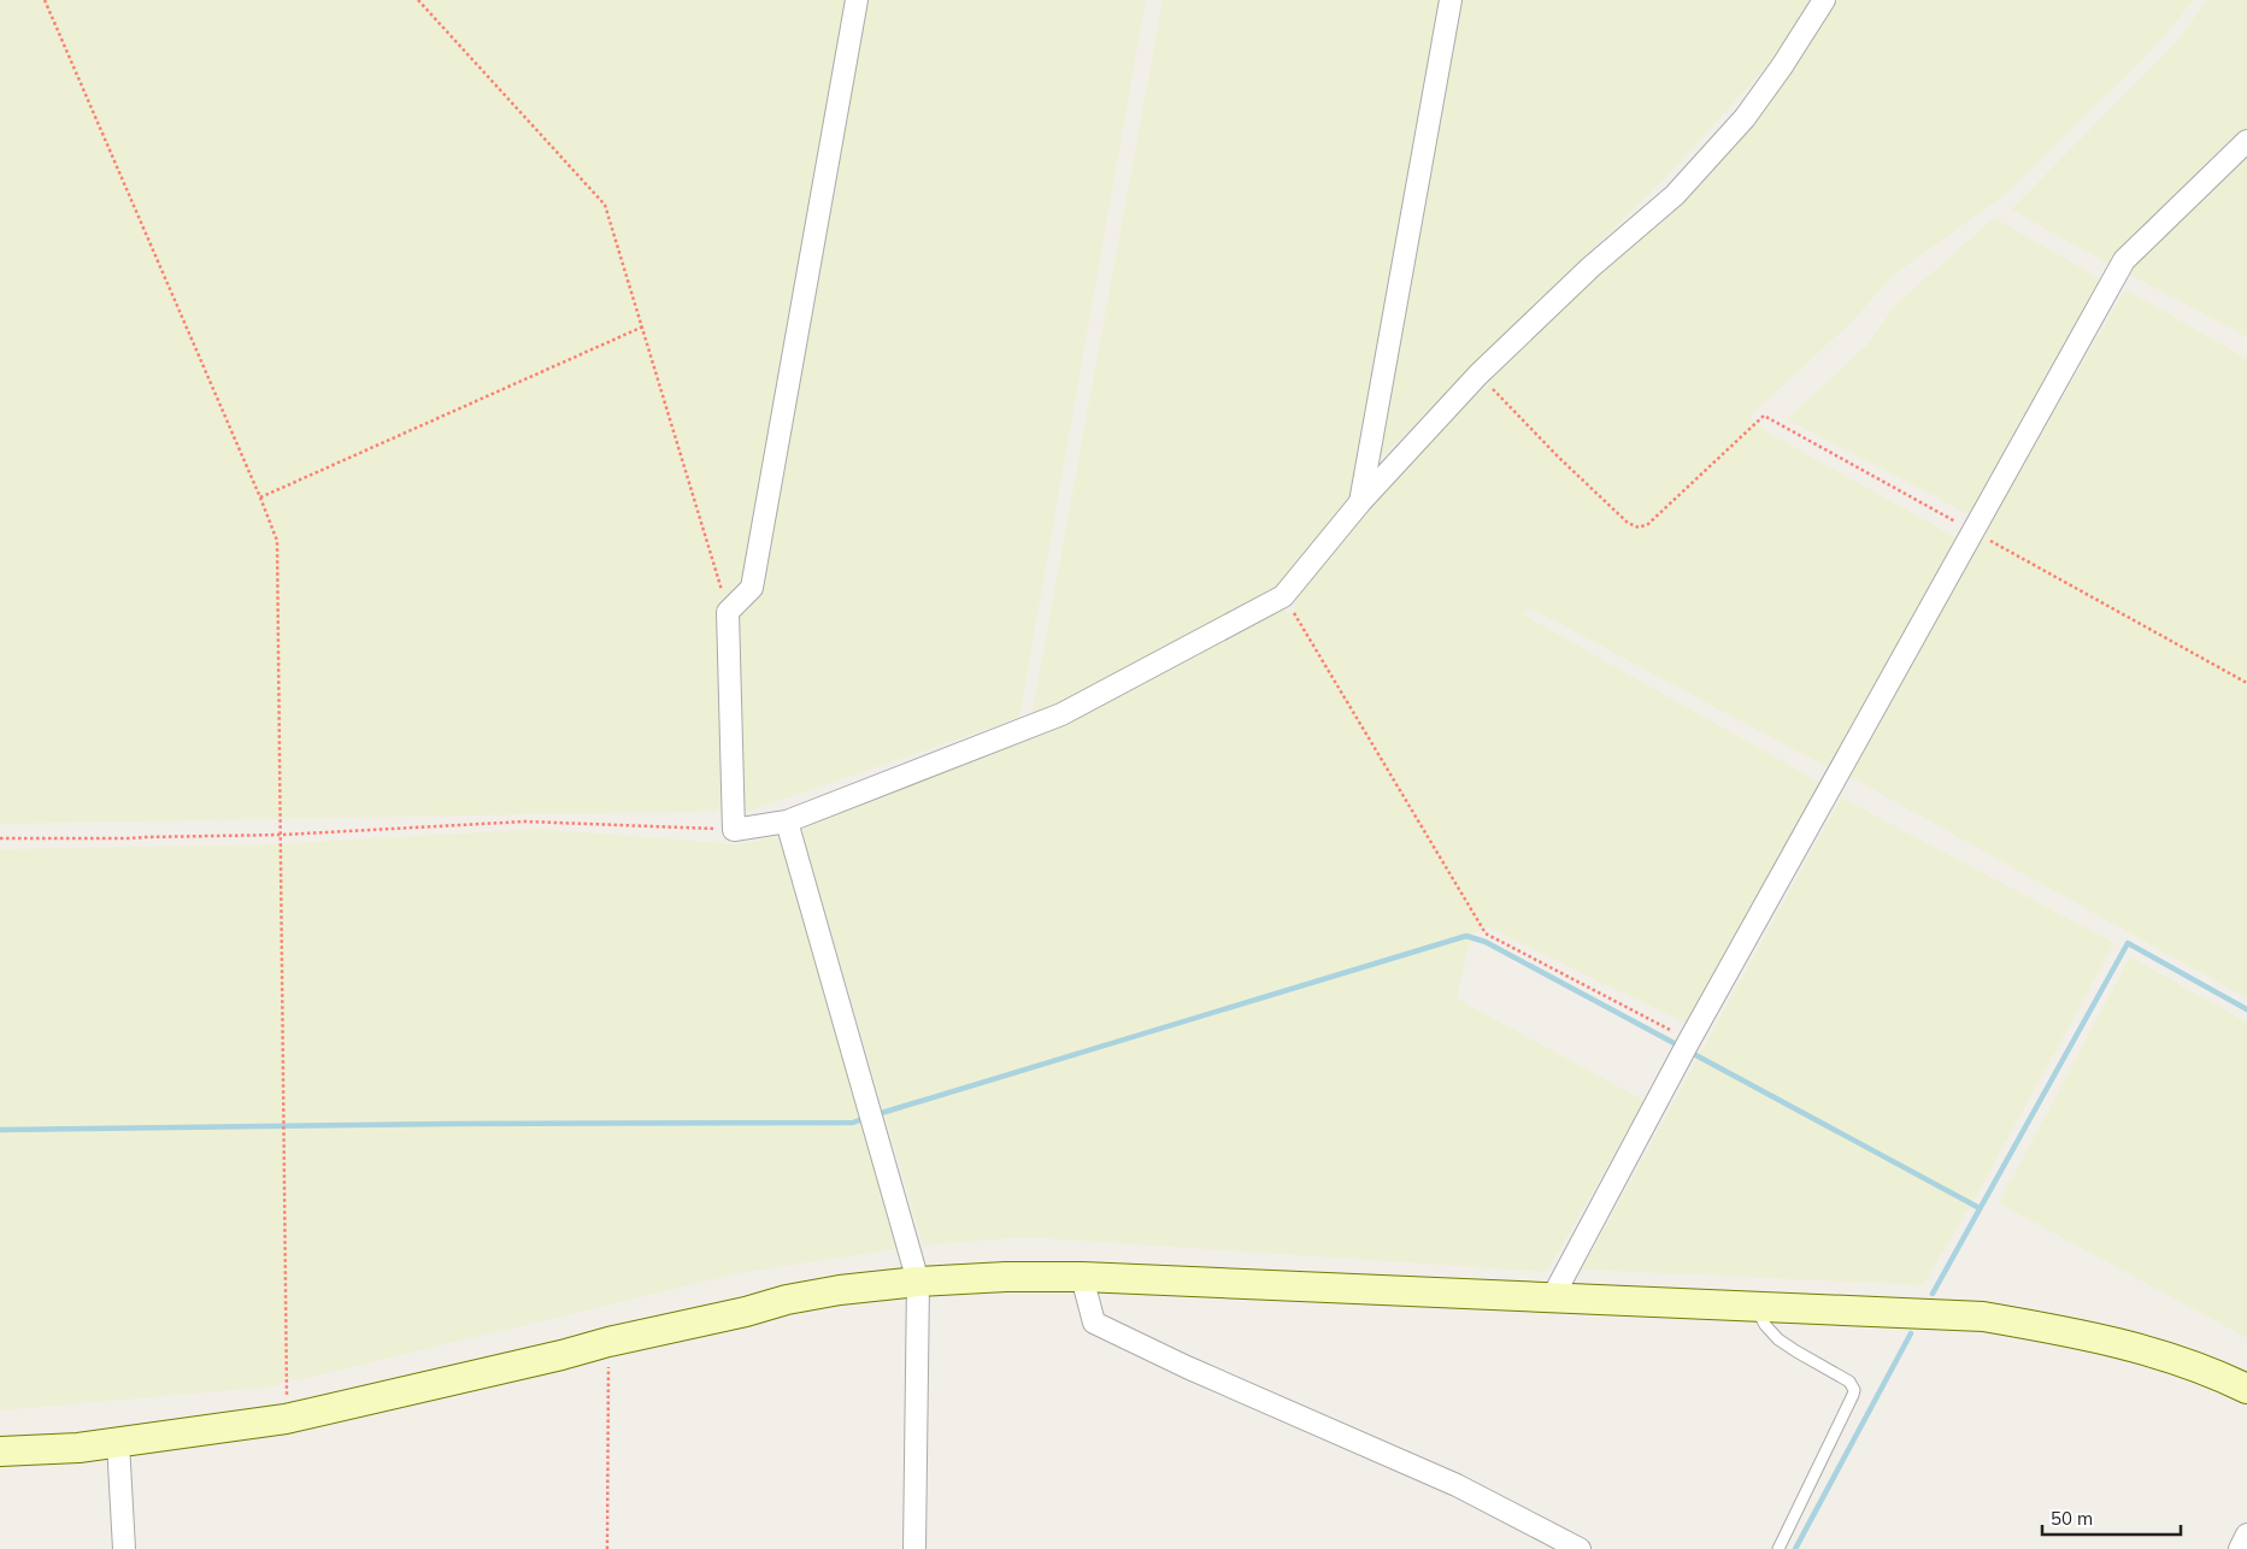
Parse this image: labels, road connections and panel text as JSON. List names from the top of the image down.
{
  "scale_bar": "50 m"
}
